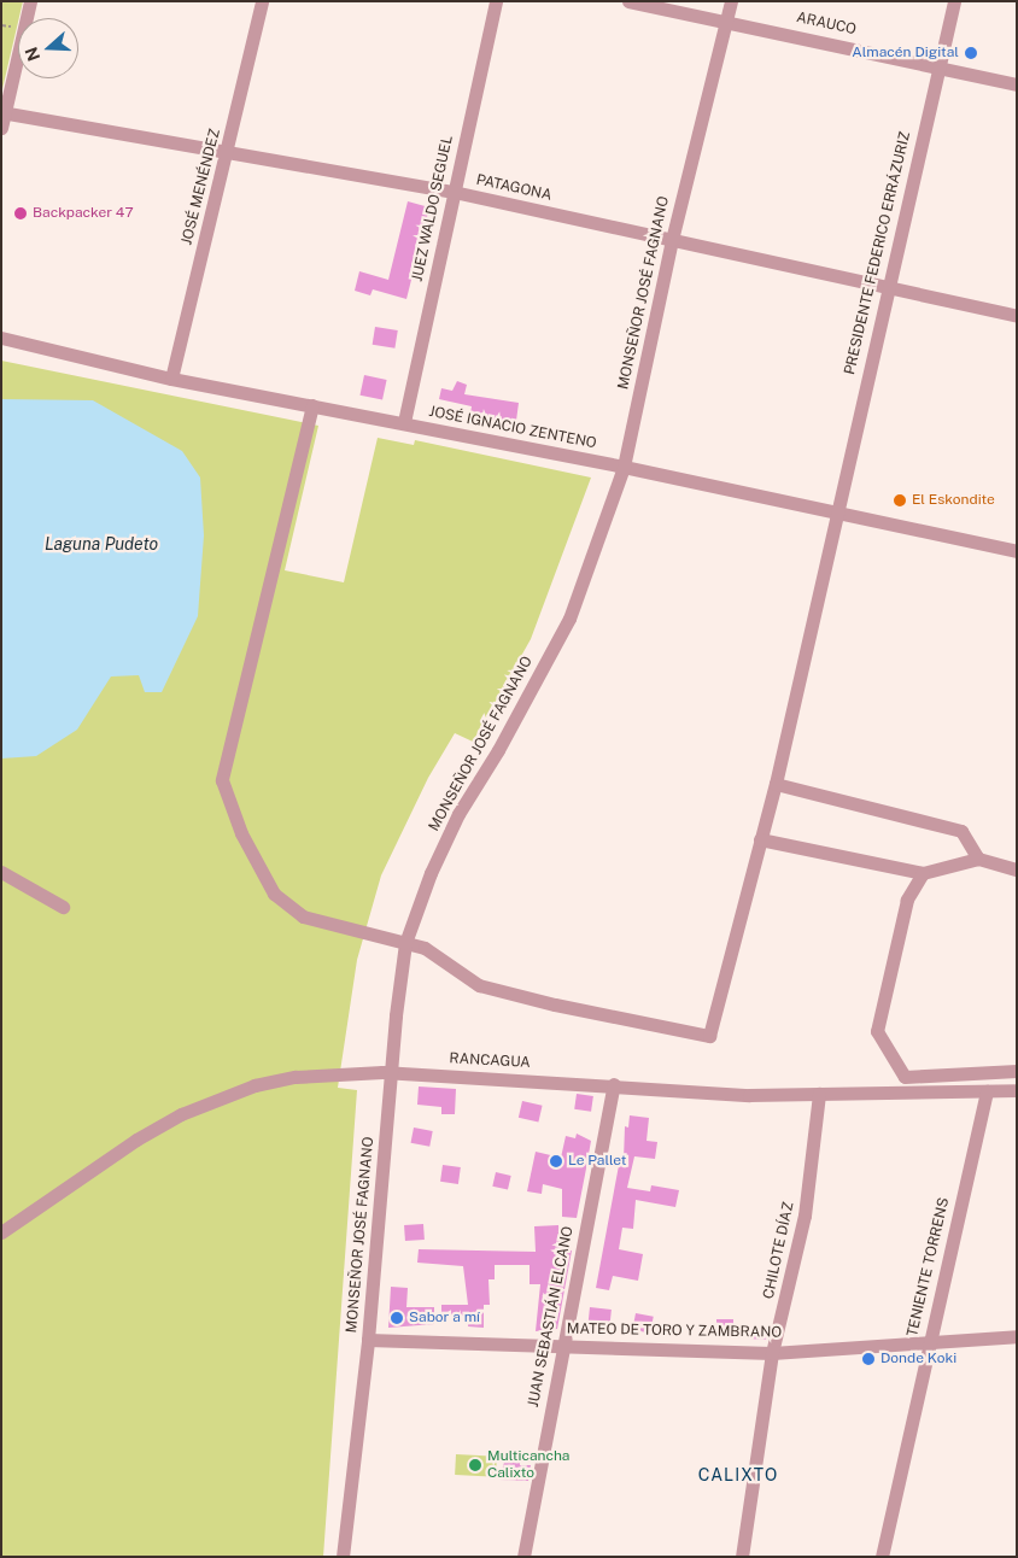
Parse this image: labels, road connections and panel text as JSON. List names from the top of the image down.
{
  "streets": {
    "street": [
      "ARAUCO",
      "JOSÉ MENÉNDEZ",
      "PATAGONA",
      "JUEZ WALDO SEGUEL",
      "PRESIDENTE FEDERICO ERRÁZURIZ",
      "MONSEÑOR JOSÉ FAGNANO",
      "JOSÉ IGNACIO ZENTENO",
      "RANCAGUA",
      "CHILOTE DÍAZ",
      "TENIENTE TORRENS",
      "JUAN SEBASTIÁN ELCANO",
      "MATEO DE TORO Y ZAMBRANO"
    ]
  },
  "crossings": [
    ["ARAUCO", "PRESIDENTE FEDERICO ERRÁZURIZ"],
    ["ARAUCO", "MONSEÑOR JOSÉ FAGNANO"],
    ["JOSÉ MENÉNDEZ", "PATAGONA"],
    ["JOSÉ MENÉNDEZ", "JOSÉ IGNACIO ZENTENO"],
    ["PATAGONA", "JUEZ WALDO SEGUEL"],
    ["PATAGONA", "PRESIDENTE FEDERICO ERRÁZURIZ"],
    ["PATAGONA", "MONSEÑOR JOSÉ FAGNANO"],
    ["JUEZ WALDO SEGUEL", "JOSÉ IGNACIO ZENTENO"],
    ["PRESIDENTE FEDERICO ERRÁZURIZ", "MONSEÑOR JOSÉ FAGNANO"],
    ["PRESIDENTE FEDERICO ERRÁZURIZ", "JOSÉ IGNACIO ZENTENO"],
    ["MONSEÑOR JOSÉ FAGNANO", "JOSÉ IGNACIO ZENTENO"],
    ["MONSEÑOR JOSÉ FAGNANO", "RANCAGUA"],
    ["MONSEÑOR JOSÉ FAGNANO", "MATEO DE TORO Y ZAMBRANO"],
    ["RANCAGUA", "CHILOTE DÍAZ"],
    ["RANCAGUA", "TENIENTE TORRENS"],
    ["RANCAGUA", "JUAN SEBASTIÁN ELCANO"],
    ["CHILOTE DÍAZ", "MATEO DE TORO Y ZAMBRANO"],
    ["TENIENTE TORRENS", "MATEO DE TORO Y ZAMBRANO"],
    ["JUAN SEBASTIÁN ELCANO", "MATEO DE TORO Y ZAMBRANO"]
  ],
  "districts": ["CALIXTO"],
  "water": ["Laguna Pudeto"],
  "places": [
    "Almacén Digital",
    "Backpacker 47",
    "El Eskondite",
    "Le Pallet",
    "Sabor a mí",
    "Donde Koki",
    "Multicancha Calixto"
  ],
  "north": "left"
}
